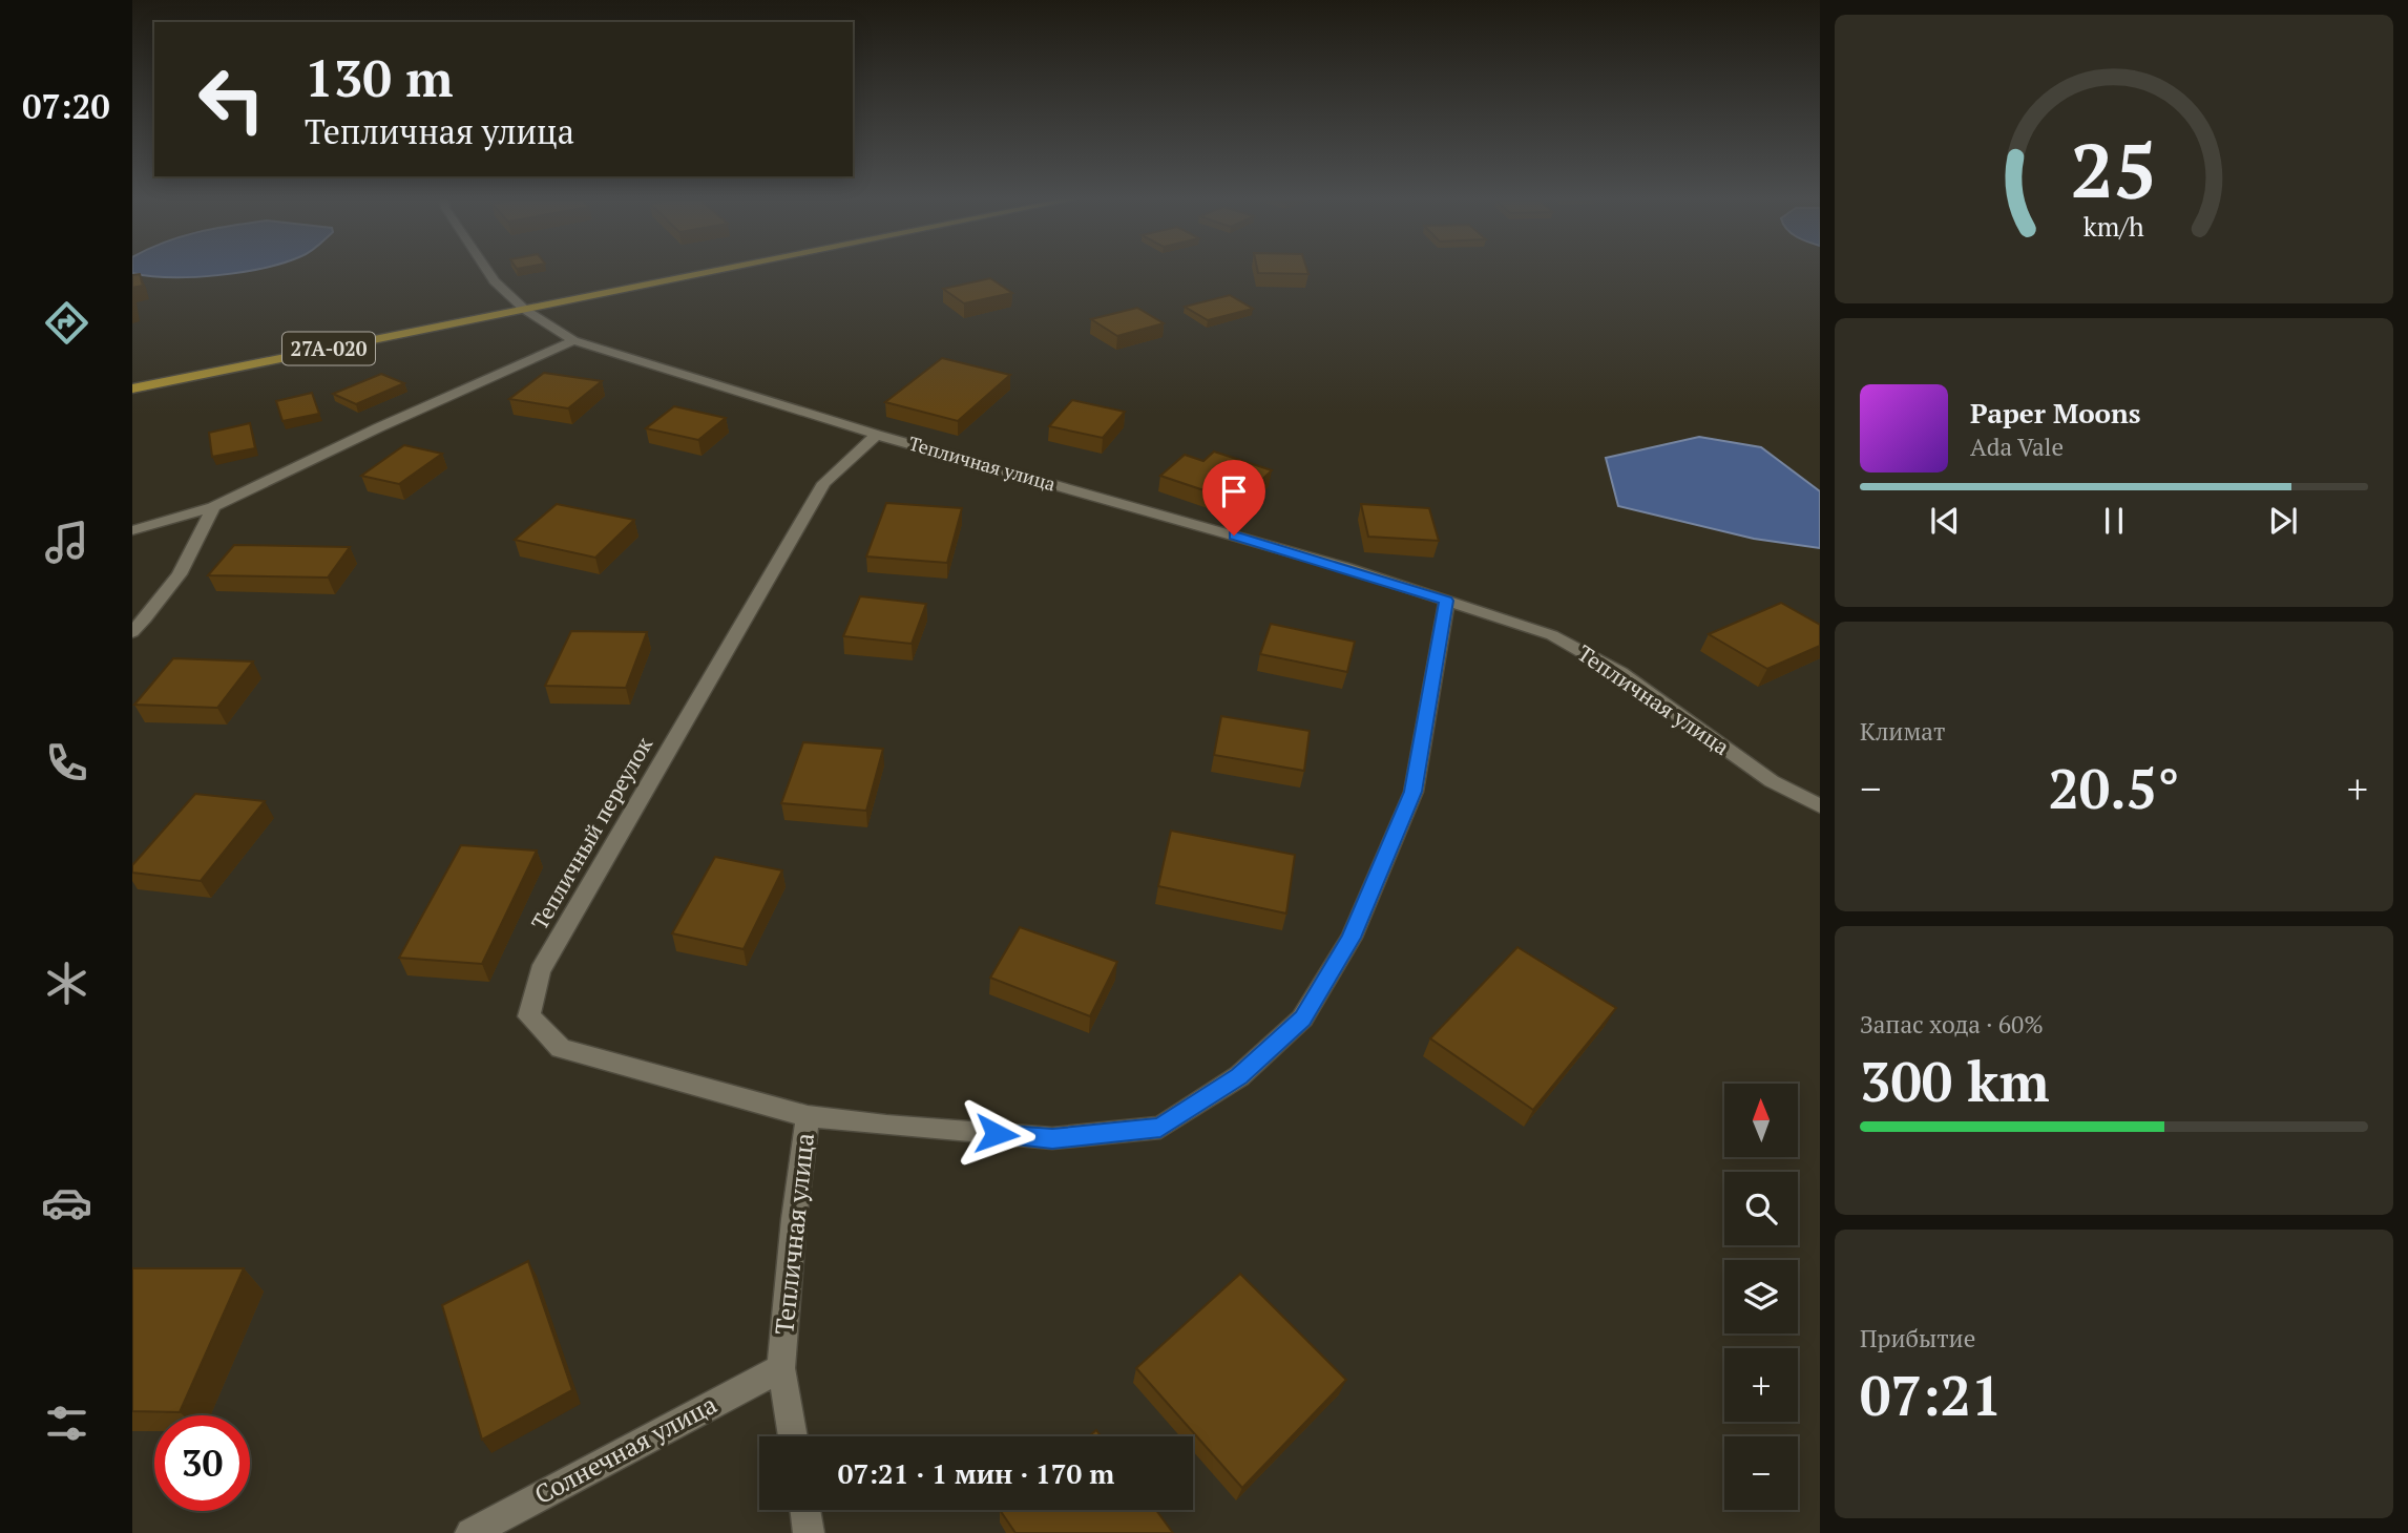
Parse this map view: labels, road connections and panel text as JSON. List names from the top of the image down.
{
  "streets": {
    "main road": ["27А-020"],
    "street": ["Тепличная улица", "Тепличный переулок", "Солнечная улица"]
  },
  "crossings": [
    ["27А-020", "Тепличная улица"],
    ["Тепличная улица", "Тепличный переулок"],
    ["Тепличная улица", "Солнечная улица"]
  ],
  "north": "top",
  "page": {
    "tabs": "07:20",
    "turn": ["130 m", "Тепличная улица"],
    "song": ["Paper Moons", "Ada Vale"],
    "tile": [
      "Климат",
      ["Запас хода · 60%", "300 km"],
      ["Прибытие", "07:21"]
    ],
    "heat": ["−", "20.5°", "+"],
    "map_buttons": ["+", "−"],
    "limit": "30",
    "trip": "07:21 · 1 мин · 170 m",
    "gauge": ["25", "km/h"]
  }
}
